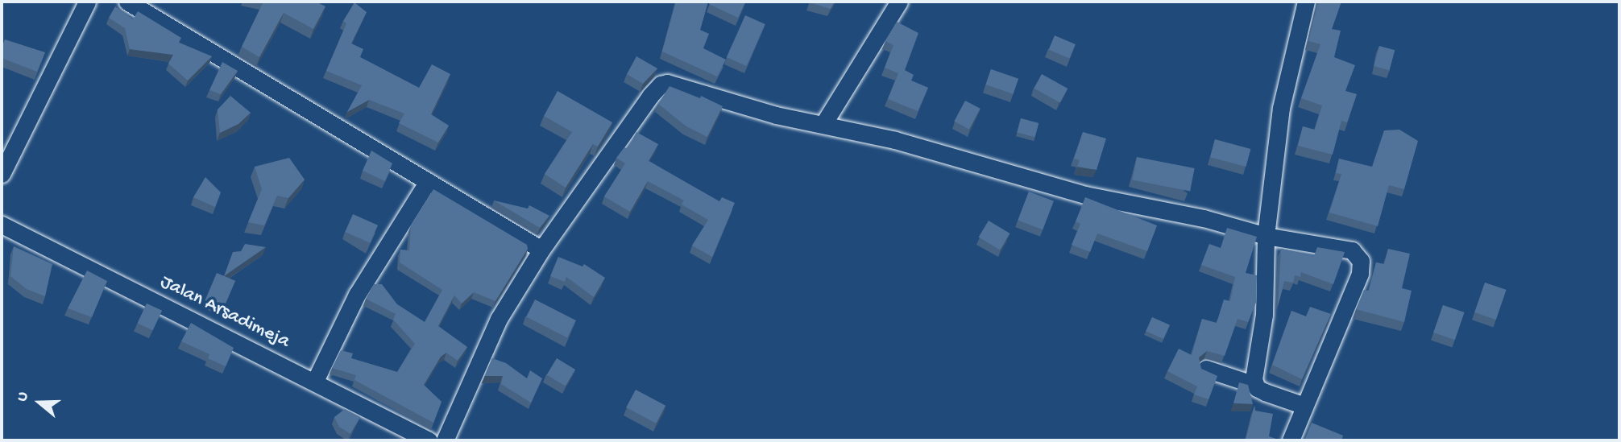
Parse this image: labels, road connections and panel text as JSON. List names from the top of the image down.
{
  "streets": {
    "street": ["Jalan Arsadimeja"]
  },
  "north": "left"
}
